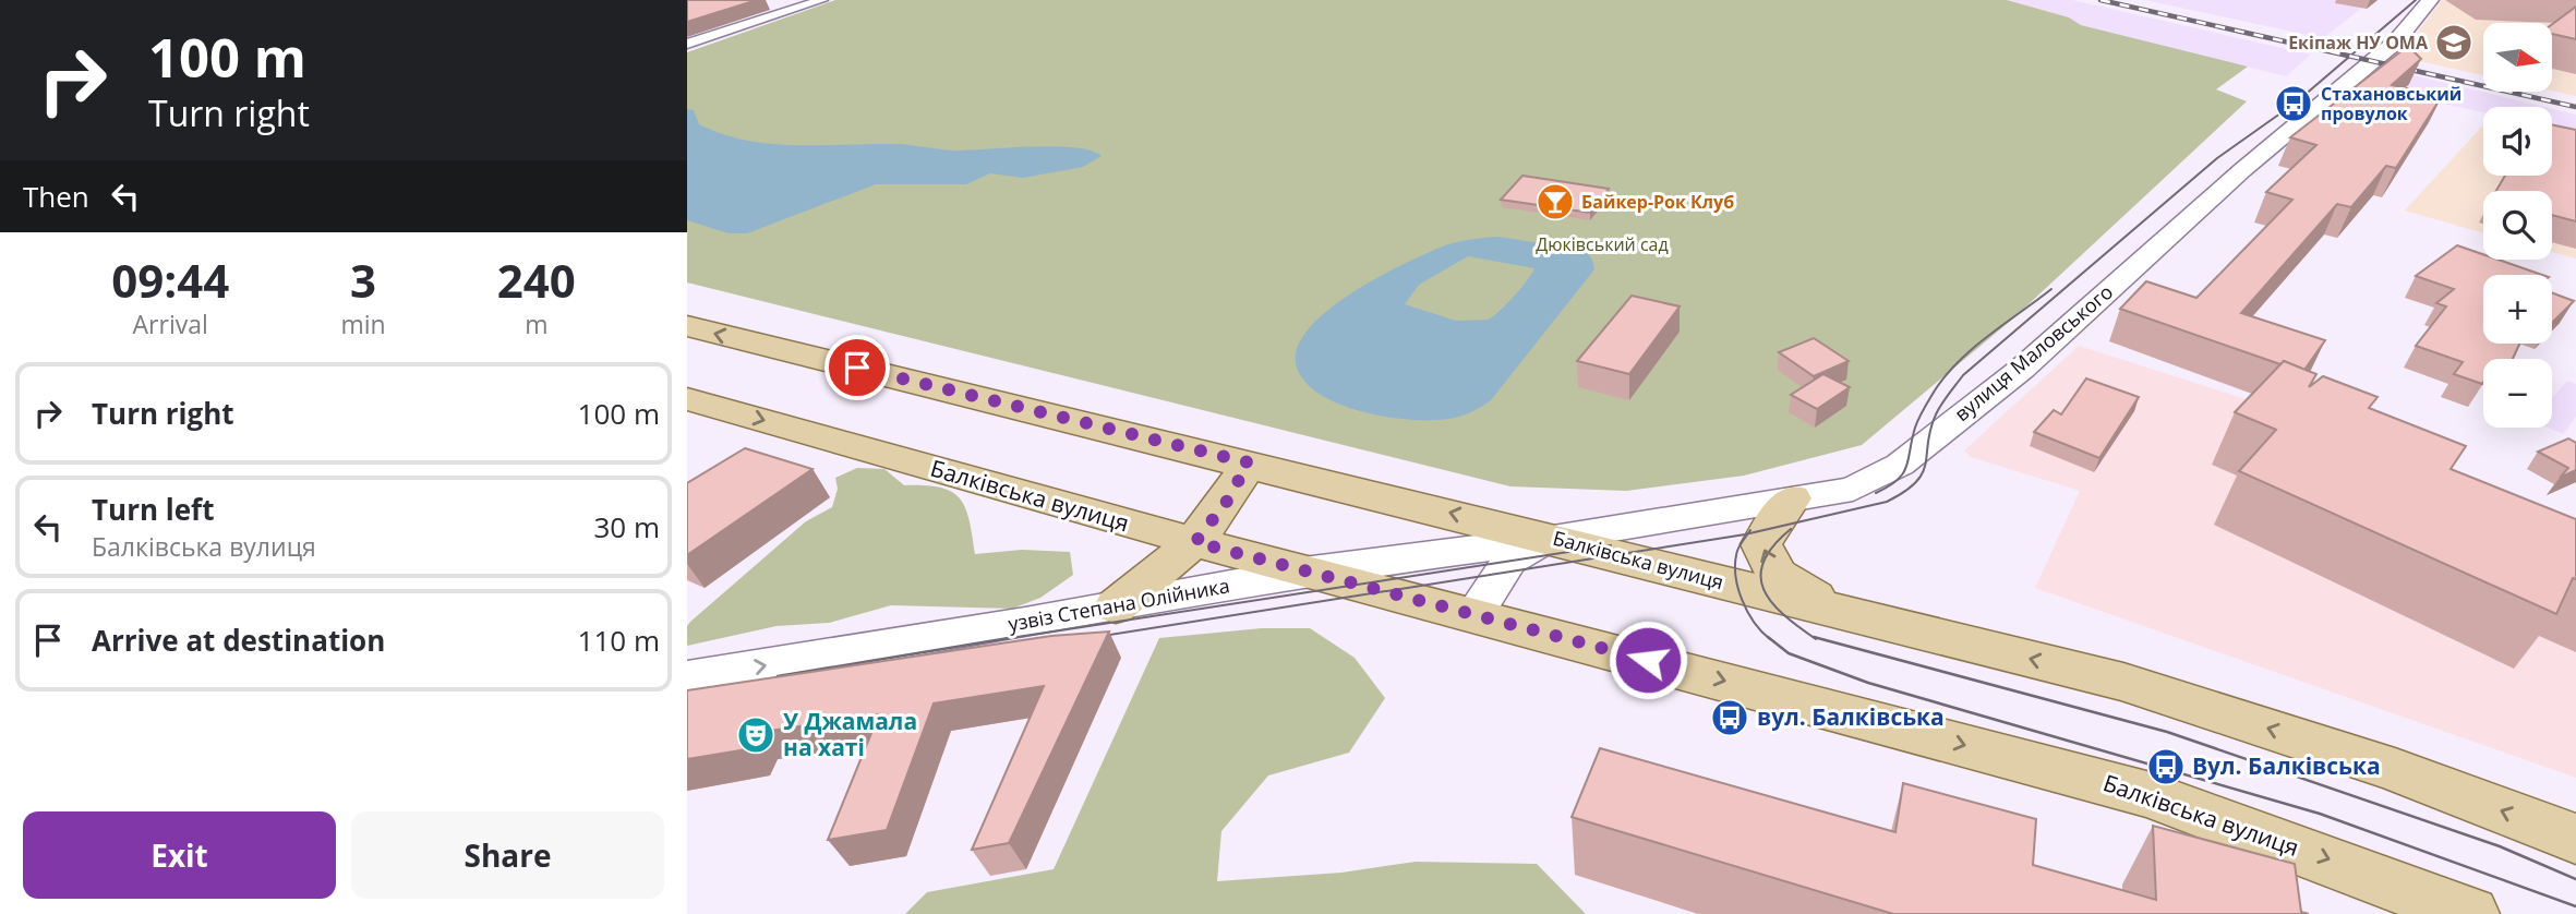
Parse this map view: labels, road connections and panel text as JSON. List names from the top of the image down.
{
  "streets": {
    "main road": ["Балківська вулиця"],
    "street": ["вулиця Маловського", "узвіз Степана Олійника"]
  },
  "crossings": [
    ["вулиця Маловського", "Балківська вулиця"],
    ["вулиця Маловського", "узвіз Степана Олійника"],
    ["Балківська вулиця", "узвіз Степана Олійника"]
  ],
  "one_way": ["узвіз Степана Олійника"],
  "parks": ["Дюківський сад"],
  "places": {
    "school or university": ["Екіпаж НУ ОМА"],
    "bus stop": ["Стахановський провулок", "вул. Балківська", "Вул. Балківська"],
    "bar": ["Байкер-Рок Клуб"],
    "theatre": ["У Джамала на хаті"]
  },
  "north": "right",
  "page": {
    "turn": ["100 m", "Turn right"],
    "map_buttons": ["+", "−"],
    "then": "Then",
    "eta": [
      "09:44",
      "Arrival",
      "3",
      "min",
      "240",
      "m"
    ],
    "list": [
      {
        "name": "Turn right",
        "value": "100 m"
      },
      {
        "name": "Turn left",
        "note": "Балківська вулиця",
        "value": "30 m"
      },
      {
        "name": "Arrive at destination",
        "value": "110 m"
      }
    ],
    "buttons": ["Exit", "Share"]
  }
}
